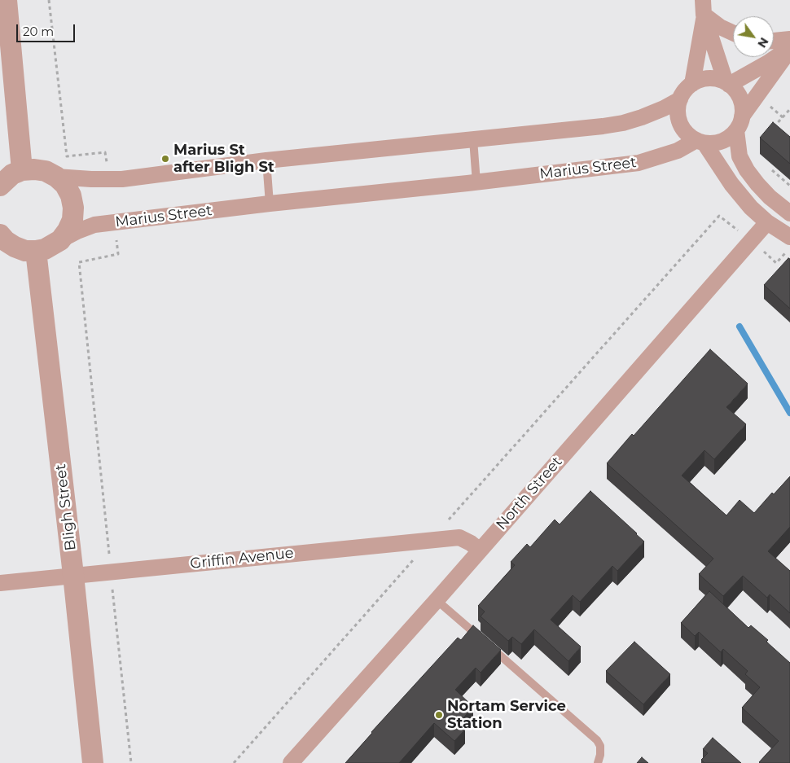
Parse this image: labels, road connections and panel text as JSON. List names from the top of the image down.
{
  "streets": {
    "street": [
      "Marius Street",
      "North Street",
      "Bligh Street",
      "Griffin Avenue"
    ]
  },
  "crossings": [
    ["North Street", "Griffin Avenue"],
    ["Bligh Street", "Griffin Avenue"]
  ],
  "places": ["Marius St after Bligh St", "Nortam Service Station"],
  "scale_bar": "20 m",
  "north": "bottom right"
}
